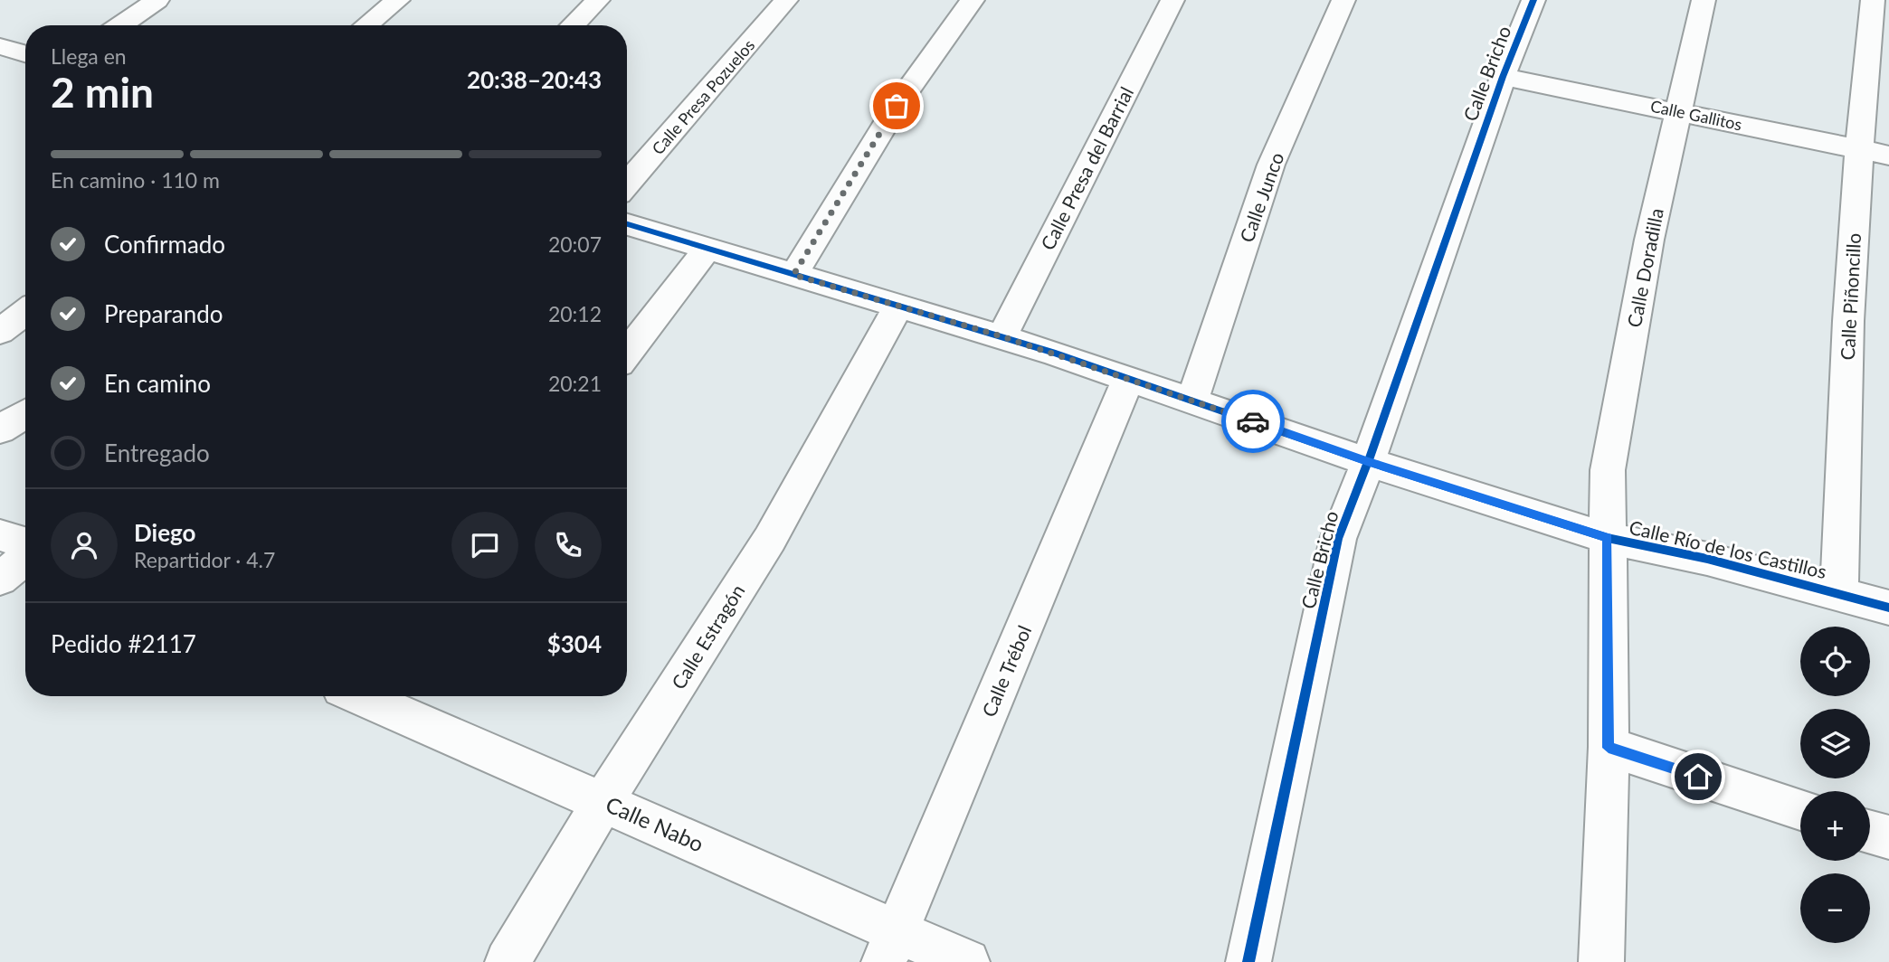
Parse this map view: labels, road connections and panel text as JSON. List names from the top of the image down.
{
  "streets": {
    "street": [
      "Calle Bricho",
      "Calle Presa Pozuelos",
      "Calle Gallitos",
      "Calle Presa del Barrial",
      "Calle Junco",
      "Calle Doradilla",
      "Calle Piñoncillo",
      "Calle Río de los Castillos",
      "Calle Estragón",
      "Calle Trébol",
      "Calle Nabo"
    ]
  },
  "crossings": [
    ["Calle Bricho", "Calle Gallitos"],
    ["Calle Bricho", "Calle Río de los Castillos"],
    ["Calle Gallitos", "Calle Doradilla"],
    ["Calle Gallitos", "Calle Piñoncillo"],
    ["Calle Presa del Barrial", "Calle Río de los Castillos"],
    ["Calle Junco", "Calle Río de los Castillos"],
    ["Calle Doradilla", "Calle Río de los Castillos"],
    ["Calle Piñoncillo", "Calle Río de los Castillos"],
    ["Calle Río de los Castillos", "Calle Estragón"],
    ["Calle Río de los Castillos", "Calle Trébol"],
    ["Calle Estragón", "Calle Nabo"],
    ["Calle Trébol", "Calle Nabo"]
  ],
  "page": {
    "heading": ["2 min", "Llega en", "20:38–20:43"],
    "panel": [
      "Diego",
      "Repartidor · 4.7",
      "Pedido #2117",
      "$304"
    ],
    "bar": "En camino · 110 m",
    "list": [
      ["Confirmado", "20:07"],
      ["Preparando", "20:12"],
      ["En camino", "20:21"],
      "Entregado"
    ],
    "map_buttons": ["+", "−"]
  }
}
